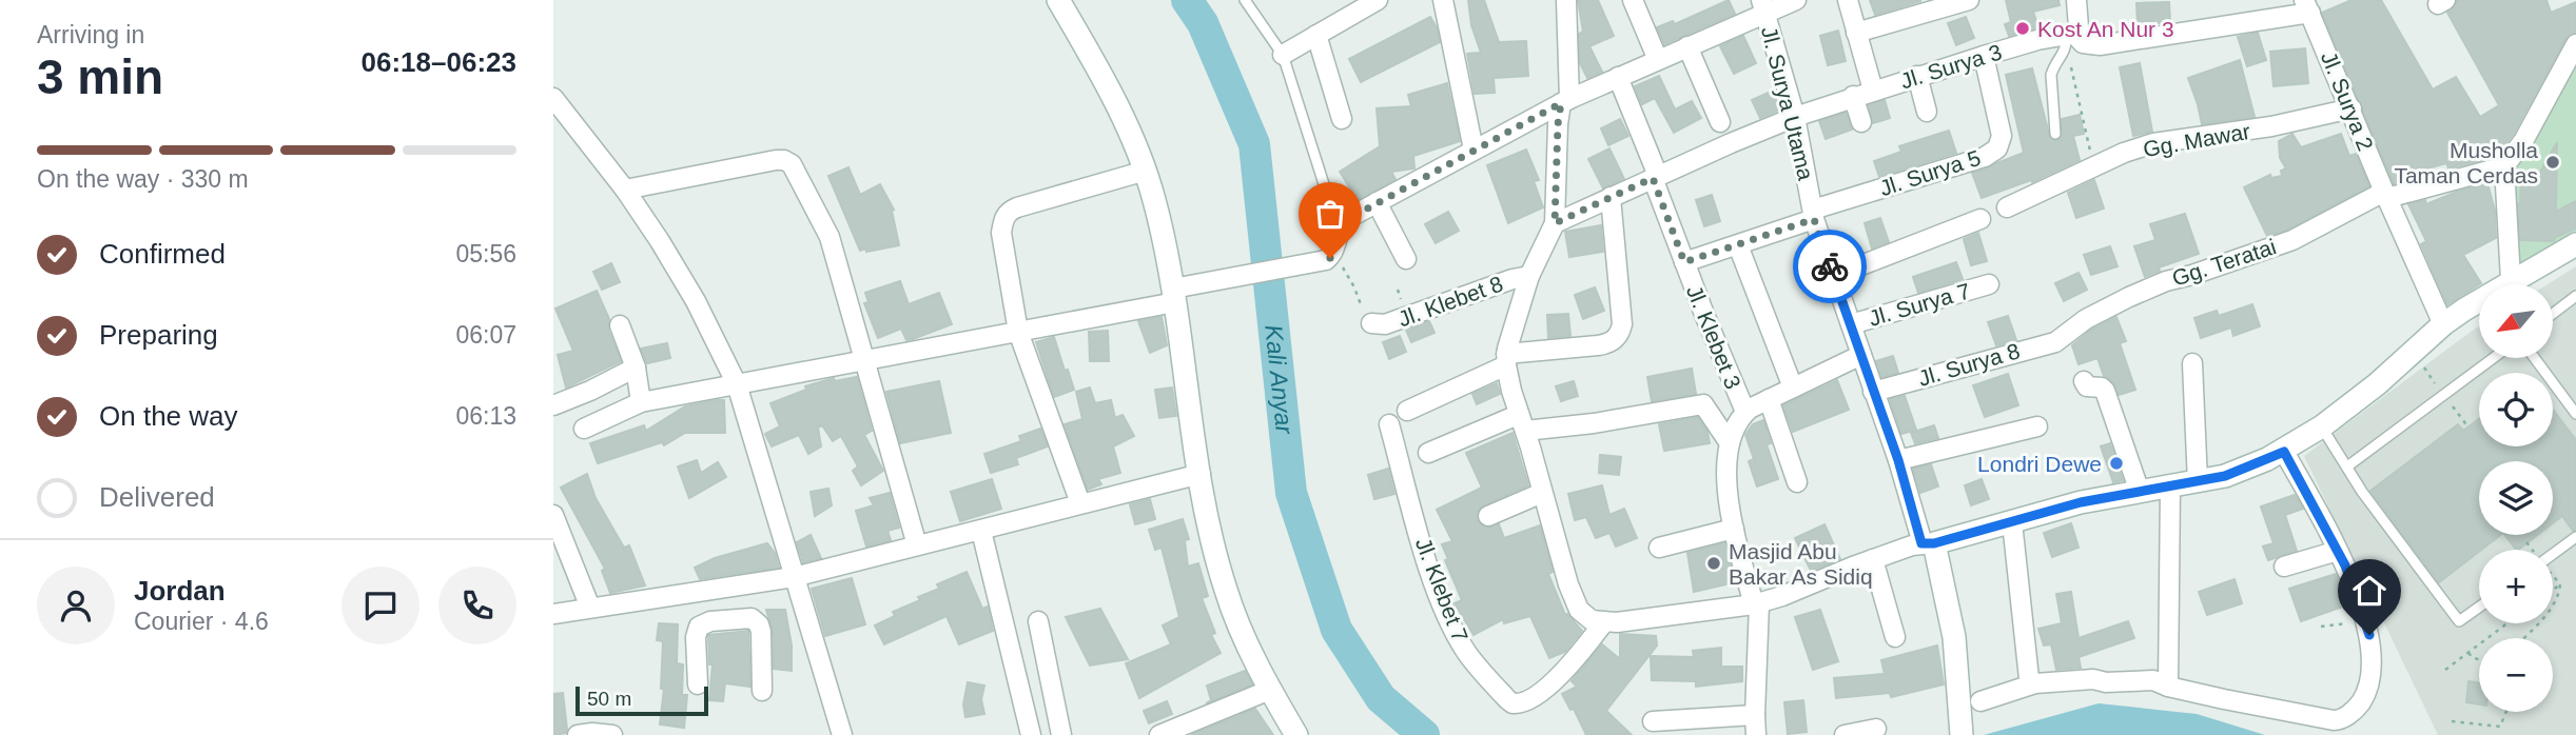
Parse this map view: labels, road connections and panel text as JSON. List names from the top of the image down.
{
  "streets": {
    "street": [
      "Jl. Surya 3",
      "Jl. Surya 2",
      "Jl. Surya Utama",
      "Gg. Mawar",
      "Jl. Surya 5",
      "Gg. Teratai",
      "Jl. Klebet 8",
      "Jl. Surya 7",
      "Jl. Klebet 3",
      "Jl. Surya 8",
      "Jl. Klebet 7"
    ]
  },
  "crossings": [
    ["Jl. Surya 3", "Jl. Surya Utama"],
    ["Jl. Surya 3", "Jl. Surya 5"],
    ["Jl. Surya 3", "Jl. Klebet 3"],
    ["Jl. Surya 2", "Gg. Mawar"],
    ["Jl. Surya 2", "Gg. Teratai"],
    ["Jl. Surya Utama", "Jl. Surya 5"],
    ["Jl. Surya Utama", "Jl. Surya 7"],
    ["Jl. Surya Utama", "Jl. Surya 8"],
    ["Jl. Surya 5", "Jl. Klebet 3"],
    ["Gg. Teratai", "Jl. Surya 8"]
  ],
  "water": ["Kali Anyar"],
  "places": [
    "Kost An Nur 3",
    "Musholla Taman Cerdas",
    "Londri Dewe",
    "Masjid Abu Bakar As Sidiq"
  ],
  "scale_bar": "50 m",
  "north": "bottom left",
  "page": {
    "heading": ["3 min", "Arriving in", "06:18–06:23"],
    "panel": ["Jordan", "Courier · 4.6"],
    "bar": "On the way · 330 m",
    "list": [
      ["Confirmed", "05:56"],
      ["Preparing", "06:07"],
      ["On the way", "06:13"],
      "Delivered"
    ],
    "map_buttons": ["+", "−"],
    "scale": "50 m"
  }
}
